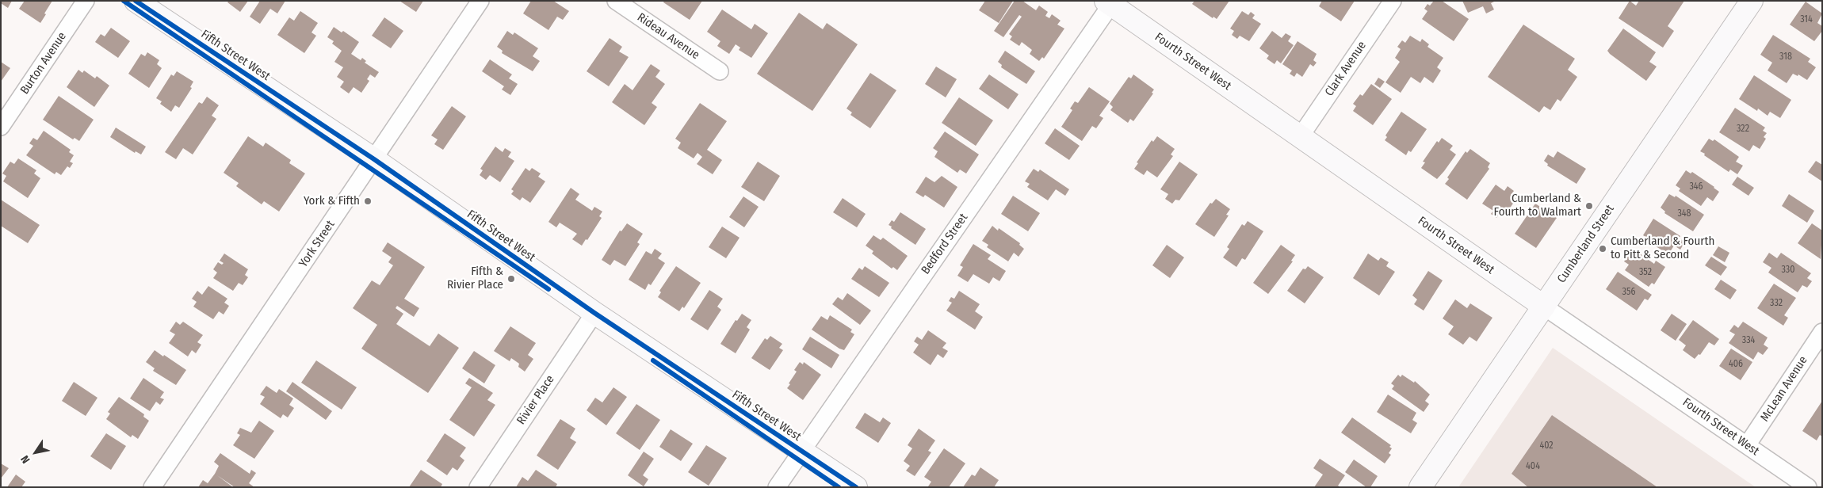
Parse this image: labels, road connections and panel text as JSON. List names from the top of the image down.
{
  "streets": {
    "street": [
      "Rideau Avenue",
      "Fifth Street West",
      "Fourth Street West",
      "Burton Avenue",
      "Clark Avenue",
      "York Street",
      "Bedford Street",
      "Cumberland Street",
      "McLean Avenue",
      "Rivier Place"
    ]
  },
  "crossings": [
    ["Fifth Street West", "York Street"],
    ["Fifth Street West", "Bedford Street"],
    ["Fifth Street West", "Rivier Place"],
    ["Fourth Street West", "Clark Avenue"],
    ["Fourth Street West", "Bedford Street"],
    ["Fourth Street West", "Cumberland Street"],
    ["Fourth Street West", "McLean Avenue"]
  ],
  "places": [
    "York & Fifth",
    "Cumberland & Fourth to Walmart",
    "Cumberland & Fourth to Pitt & Second",
    "Fifth & Rivier Place"
  ],
  "house_numbers": [
    "314",
    "318",
    "322",
    "346",
    "348",
    "330",
    "352",
    "356",
    "332",
    "334",
    "406",
    "402",
    "404"
  ],
  "north": "bottom left"
}
